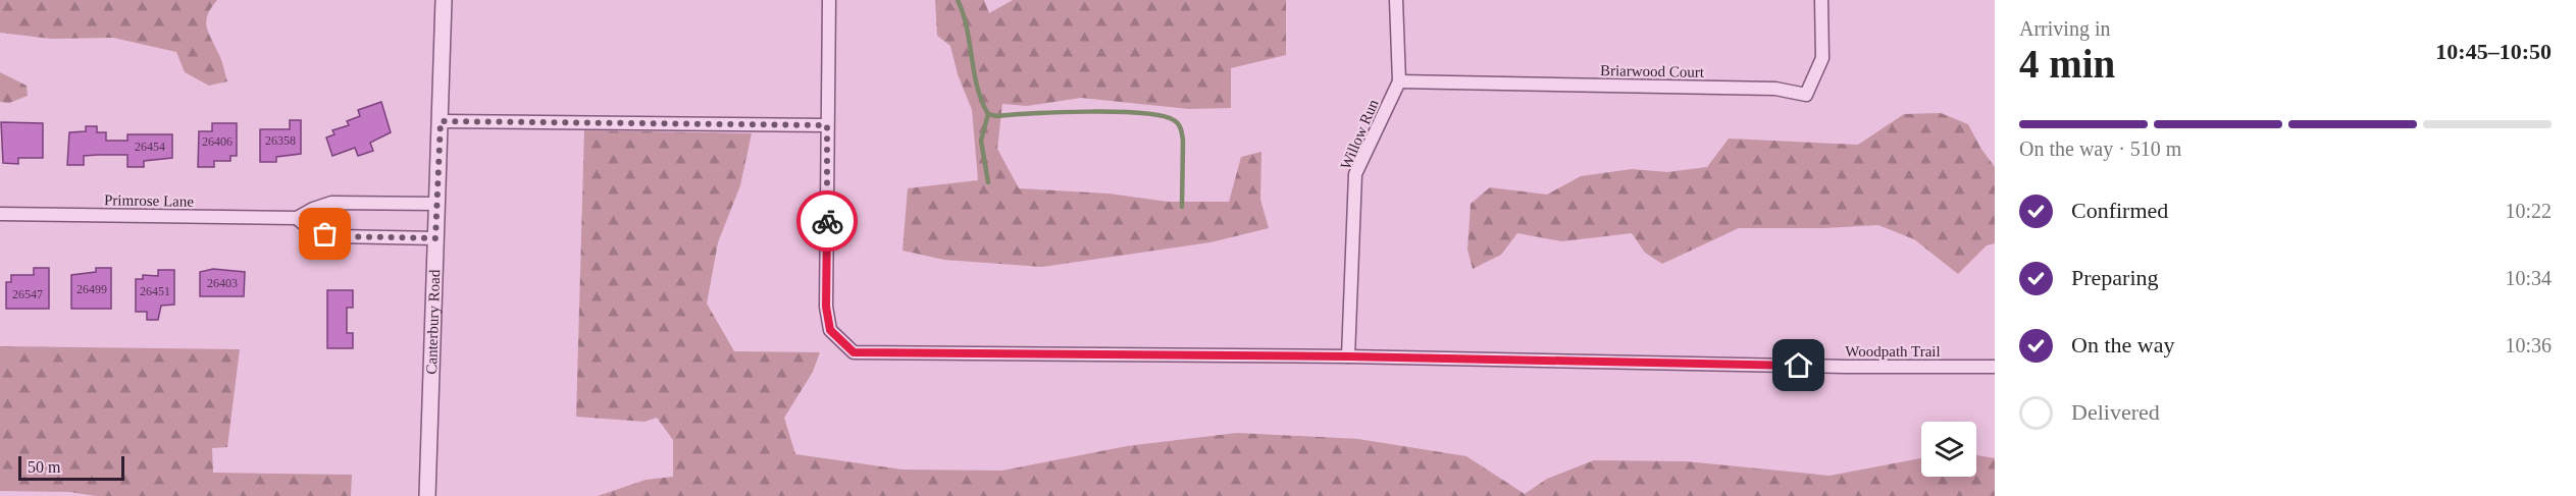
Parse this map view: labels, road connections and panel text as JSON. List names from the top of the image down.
{
  "streets": {
    "street": [
      "Briarwood Court",
      "Willow Run",
      "Primrose Lane",
      "Canterbury Road",
      "Woodpath Trail"
    ]
  },
  "crossings": [
    ["Briarwood Court", "Willow Run"],
    ["Willow Run", "Woodpath Trail"],
    ["Primrose Lane", "Canterbury Road"]
  ],
  "house_numbers": [
    "26358",
    "26406",
    "26454",
    "26403",
    "26499",
    "26451",
    "26547"
  ],
  "scale_bar": "50 m",
  "page": {
    "heading": ["4 min", "Arriving in", "10:45–10:50"],
    "bar": "On the way · 510 m",
    "list": [
      ["Confirmed", "10:22"],
      ["Preparing", "10:34"],
      ["On the way", "10:36"],
      "Delivered"
    ],
    "scale": "50 m"
  }
}
